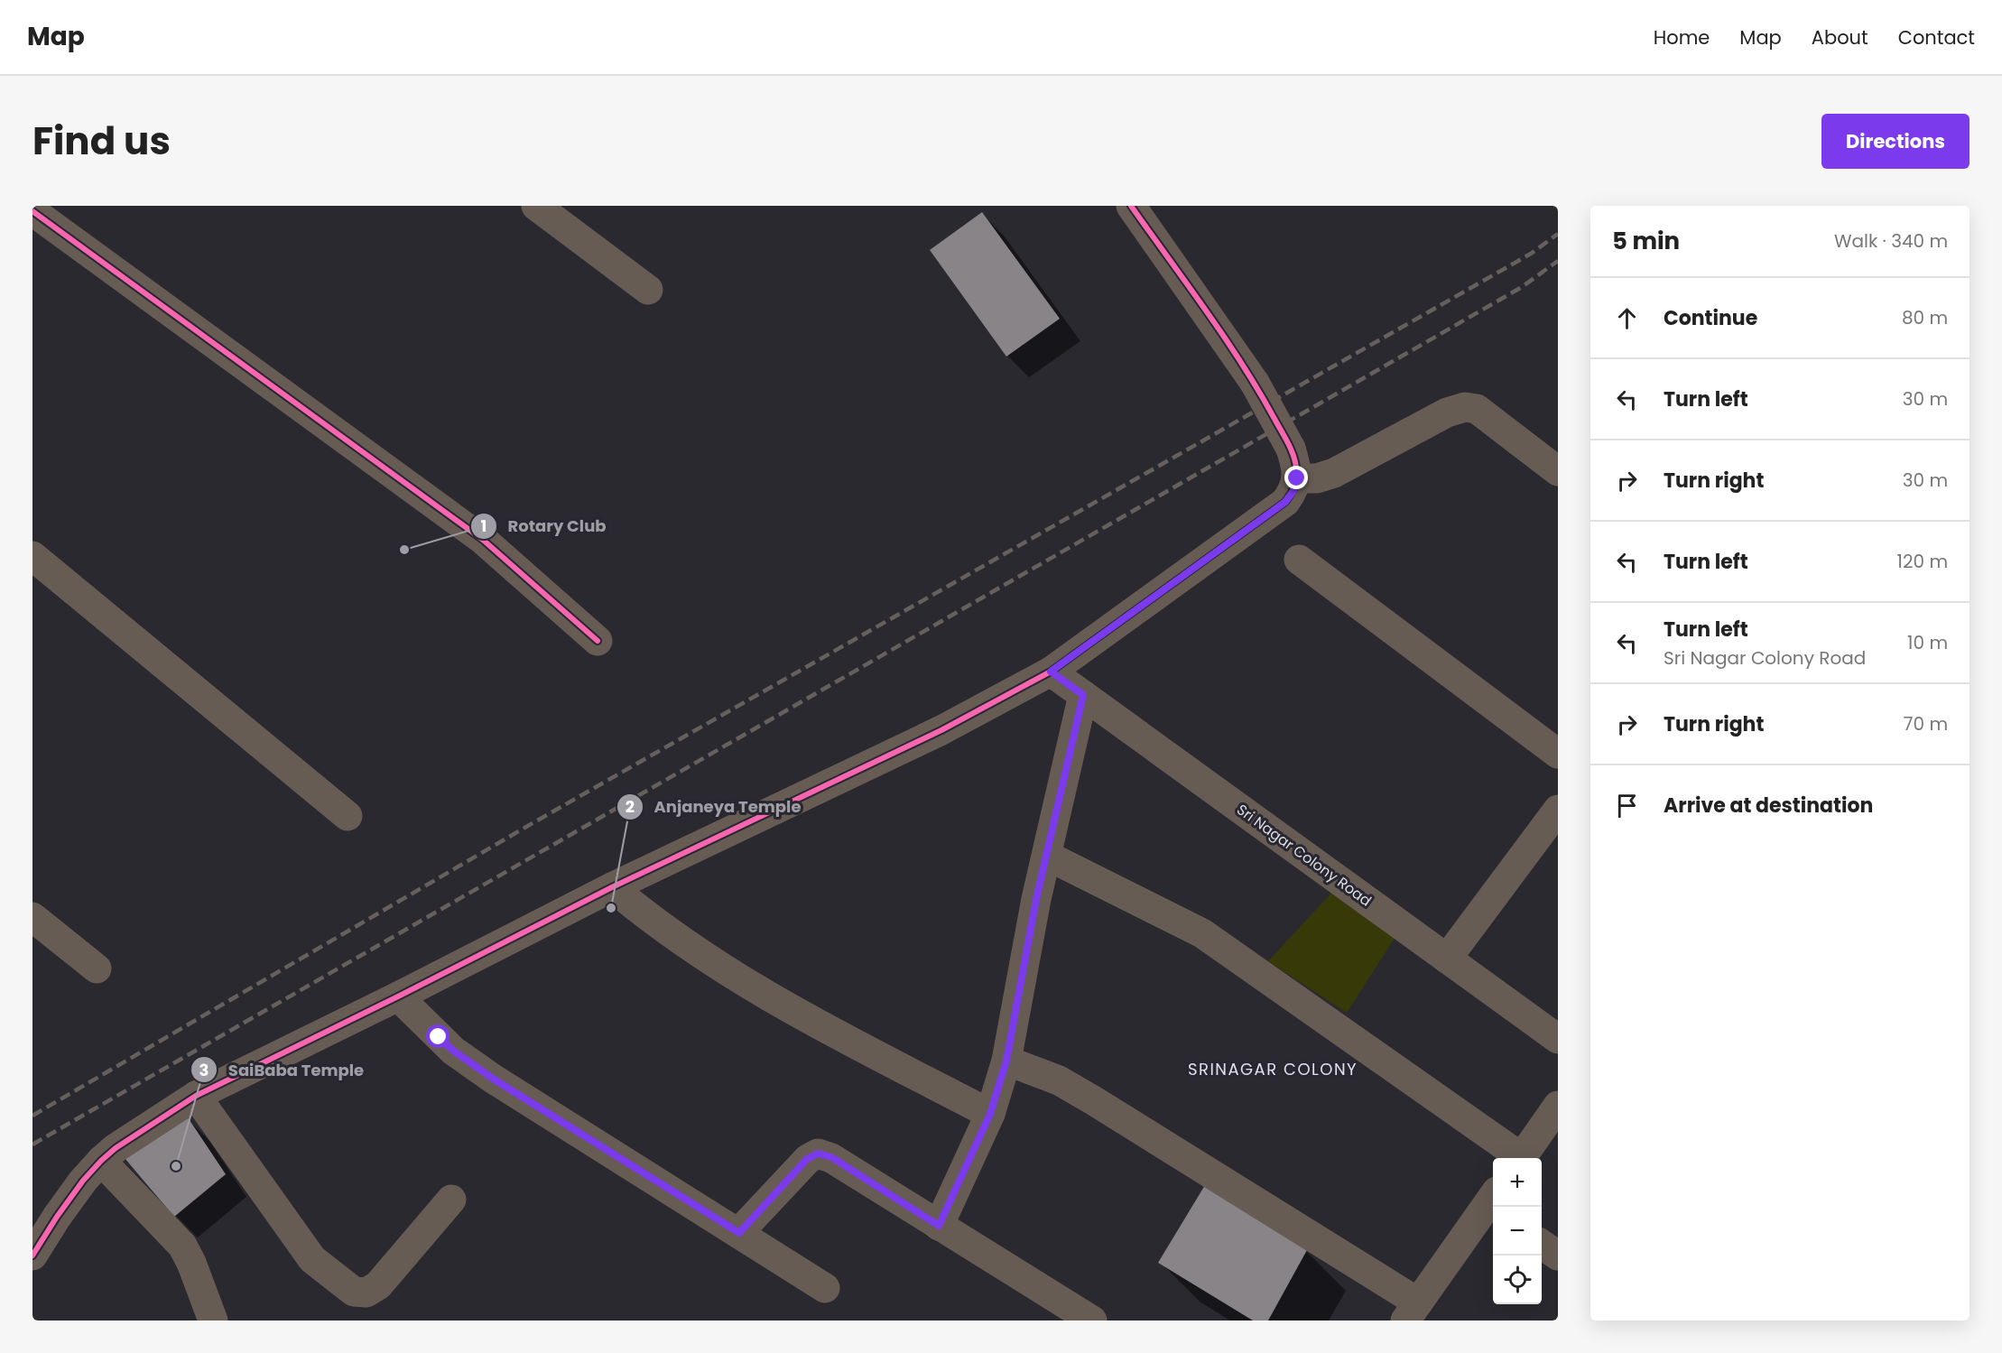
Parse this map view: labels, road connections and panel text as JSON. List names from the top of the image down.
{
  "streets": {
    "street": ["Sri Nagar Colony Road"]
  },
  "districts": ["SRINAGAR COLONY"],
  "places": ["Rotary Club", "Anjaneya Temple", "SaiBaba Temple"],
  "page": {
    "header": "Map",
    "nav": [
      "Home",
      "Map",
      "About",
      "Contact"
    ],
    "title": "Find us",
    "buttons": "Directions",
    "heading": ["5 min", "Walk · 340 m"],
    "list": [
      ["Continue", "80 m"],
      ["Turn left", "30 m"],
      ["Turn right", "30 m"],
      ["Turn left", "120 m"],
      ["Turn left", "Sri Nagar Colony Road", "10 m"],
      ["Turn right", "70 m"],
      "Arrive at destination"
    ],
    "map_buttons": ["+", "−"]
  }
}
